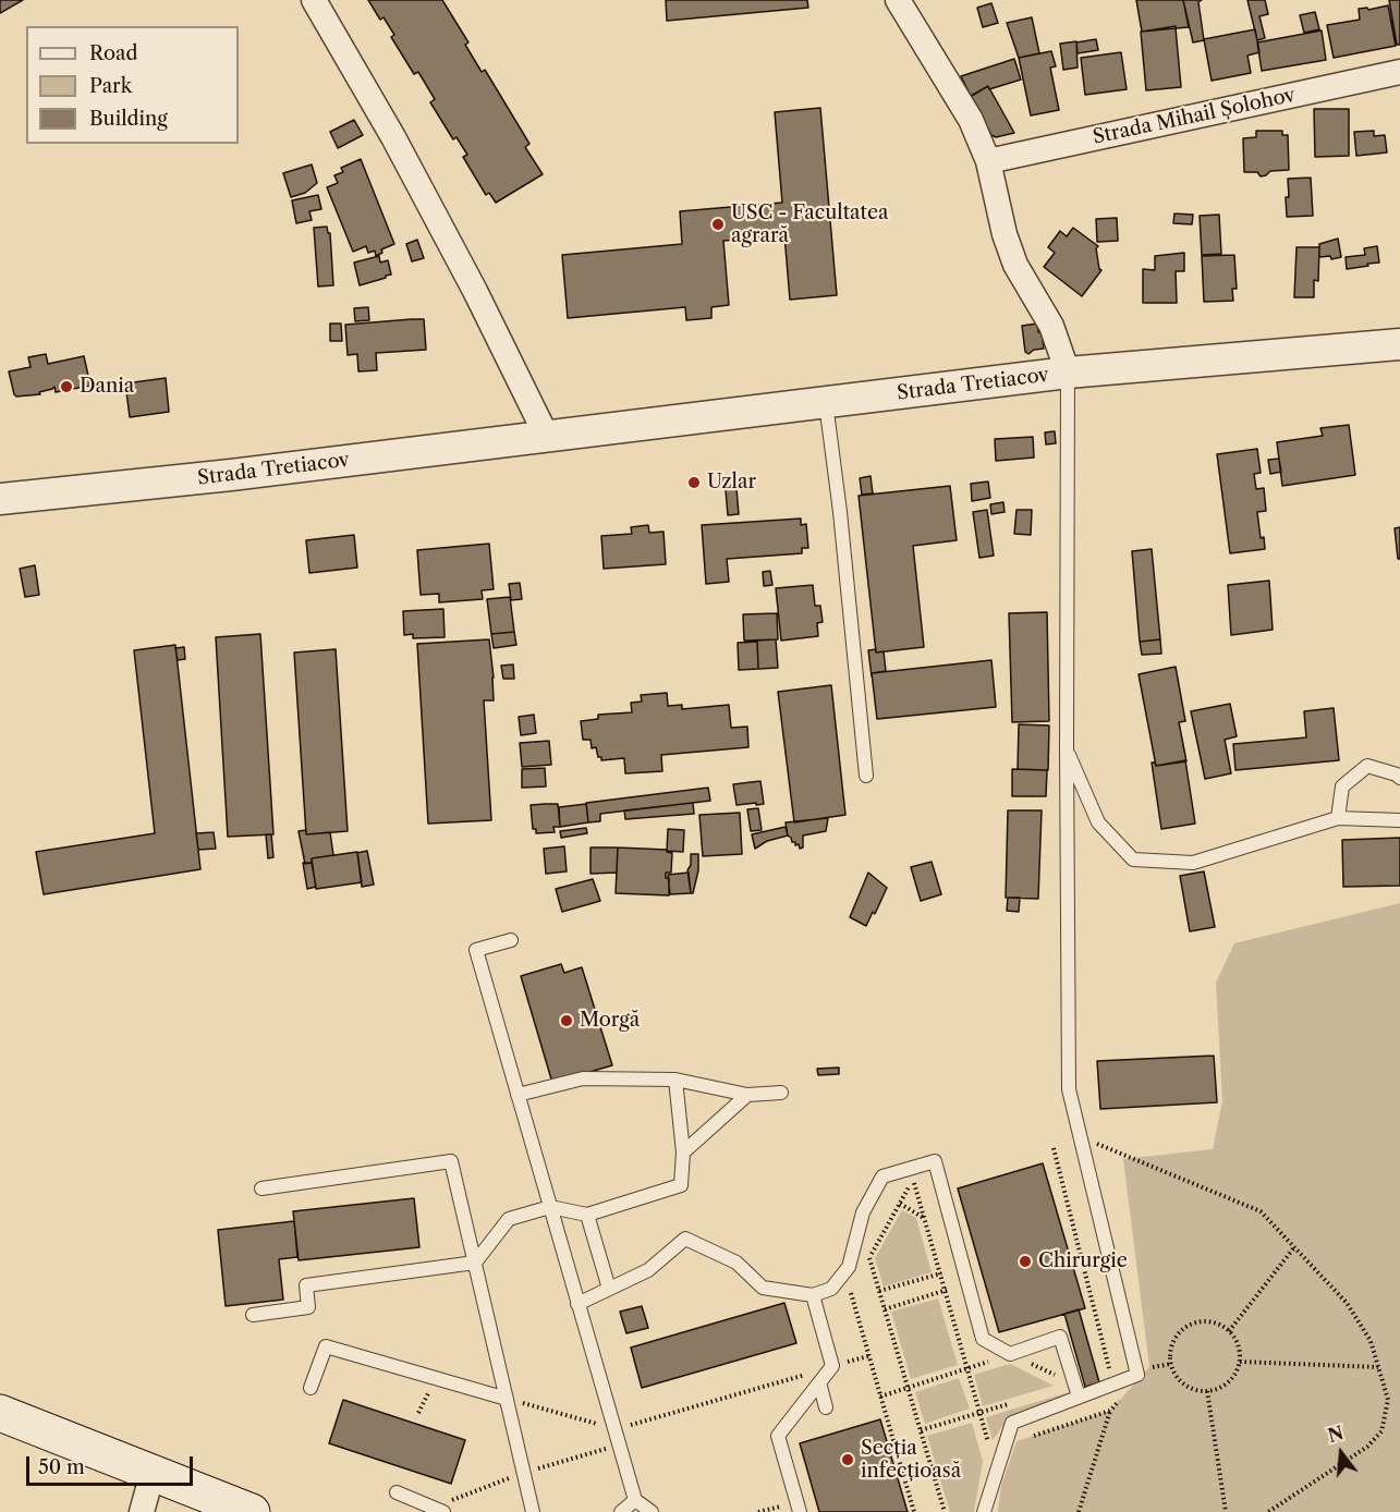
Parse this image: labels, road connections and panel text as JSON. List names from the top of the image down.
{
  "streets": {
    "street": ["Strada Mihail Șolohov", "Strada Tretiacov"]
  },
  "places": [
    "USC - Facultatea agrară",
    "Dania",
    "Uzlar",
    "Morgă",
    "Chirurgie",
    "Secția infecțioasă"
  ],
  "legend": ["Road", "Park", "Building"],
  "scale_bar": "50 m",
  "north": "top"
}
